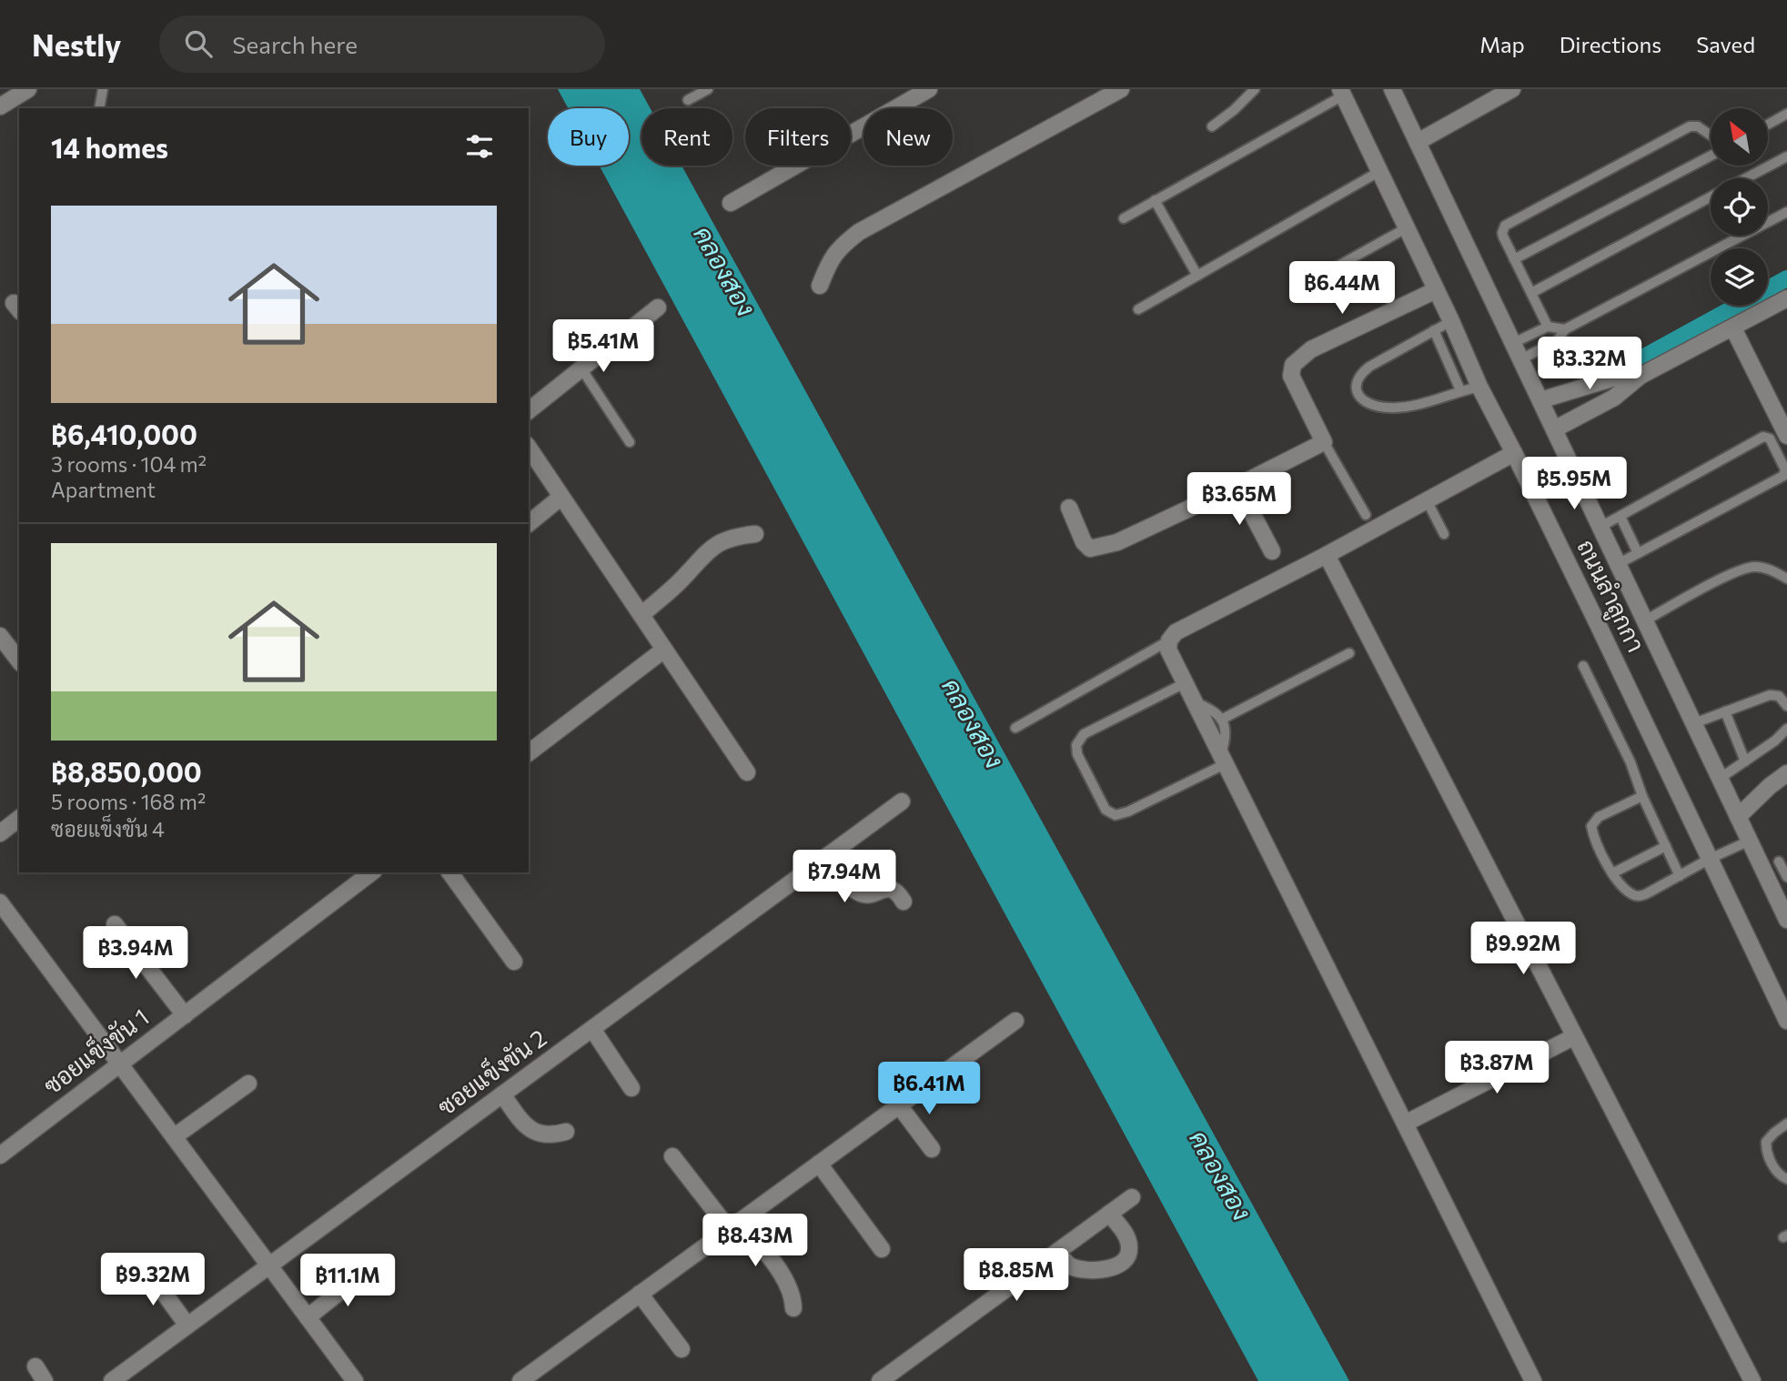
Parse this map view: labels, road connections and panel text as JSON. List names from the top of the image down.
{
  "streets": {
    "street": ["ถนนลำลูกกา", "ซอยแข็งขัน 1", "ซอยแข็งขัน 2"]
  },
  "water": ["คลองสอง"],
  "north": "top left",
  "page": {
    "header": "Nestly",
    "search": "Search here",
    "nav": ["Map", "Directions", "Saved"],
    "chip": [
      "Buy",
      "Rent",
      "Filters",
      "New"
    ],
    "heading": "14 homes",
    "list": [
      {
        "name": "฿6,410,000",
        "note": "3 rooms · 104 m² · Apartment"
      },
      {
        "name": "฿8,850,000",
        "note": "5 rooms · 168 m² · ซอยแข็งขัน 4"
      }
    ],
    "price": [
      "฿6.44M",
      "฿5.41M",
      "฿3.32M",
      "฿5.95M",
      "฿3.65M",
      "฿7.94M",
      "฿9.92M",
      "฿3.94M",
      "฿3.87M",
      "฿6.41M",
      "฿8.43M",
      "฿8.85M",
      "฿9.32M",
      "฿11.1M"
    ]
  }
}
